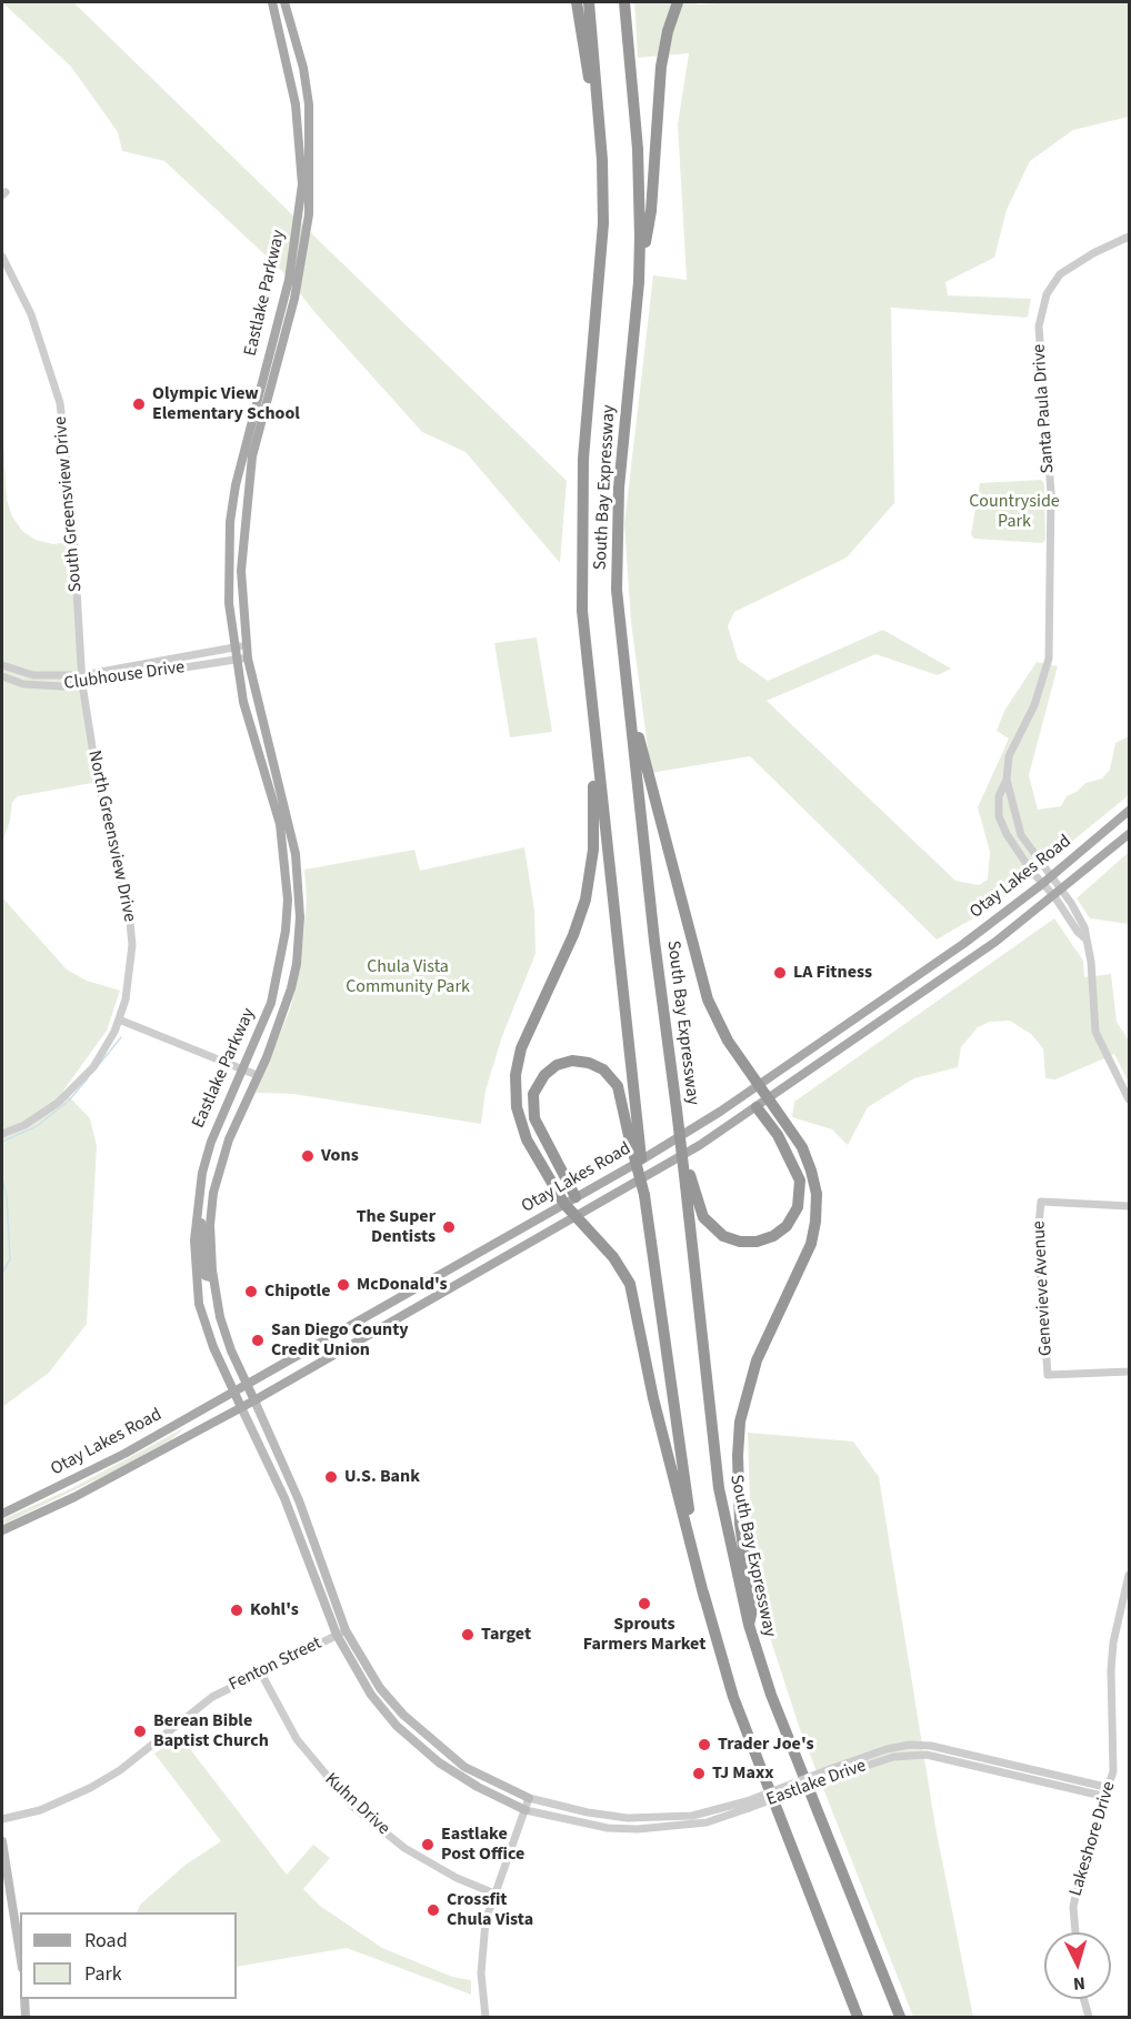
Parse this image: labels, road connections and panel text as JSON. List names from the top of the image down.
{
  "streets": {
    "highway": ["South Bay Expressway"],
    "main road": ["Eastlake Parkway", "Otay Lakes Road"],
    "street": [
      "Santa Paula Drive",
      "South Greensview Drive",
      "Clubhouse Drive",
      "North Greensview Drive",
      "Genevieve Avenue",
      "Fenton Street",
      "Eastlake Drive",
      "Kuhn Drive",
      "Lakeshore Drive"
    ]
  },
  "crossings": [
    ["Eastlake Parkway", "Clubhouse Drive"],
    ["Eastlake Parkway", "Otay Lakes Road"],
    ["Eastlake Parkway", "Fenton Street"],
    ["Eastlake Parkway", "Eastlake Drive"],
    ["Santa Paula Drive", "Otay Lakes Road"],
    ["South Greensview Drive", "Clubhouse Drive"],
    ["South Greensview Drive", "North Greensview Drive"],
    ["Clubhouse Drive", "North Greensview Drive"],
    ["Fenton Street", "Kuhn Drive"],
    ["Eastlake Drive", "Lakeshore Drive"]
  ],
  "parks": ["Countryside Park", "Chula Vista Community Park"],
  "places": [
    "Olympic View Elementary School",
    "LA Fitness",
    "Vons",
    "The Super Dentists",
    "McDonald's",
    "Chipotle",
    "San Diego County Credit Union",
    "U.S. Bank",
    "Sprouts Farmers Market",
    "Kohl's",
    "Target",
    "Berean Bible Baptist Church",
    "Trader Joe's",
    "TJ Maxx",
    "Eastlake Post Office",
    "Crossfit Chula Vista"
  ],
  "legend": ["Road", "Park"],
  "north": "bottom"
}
